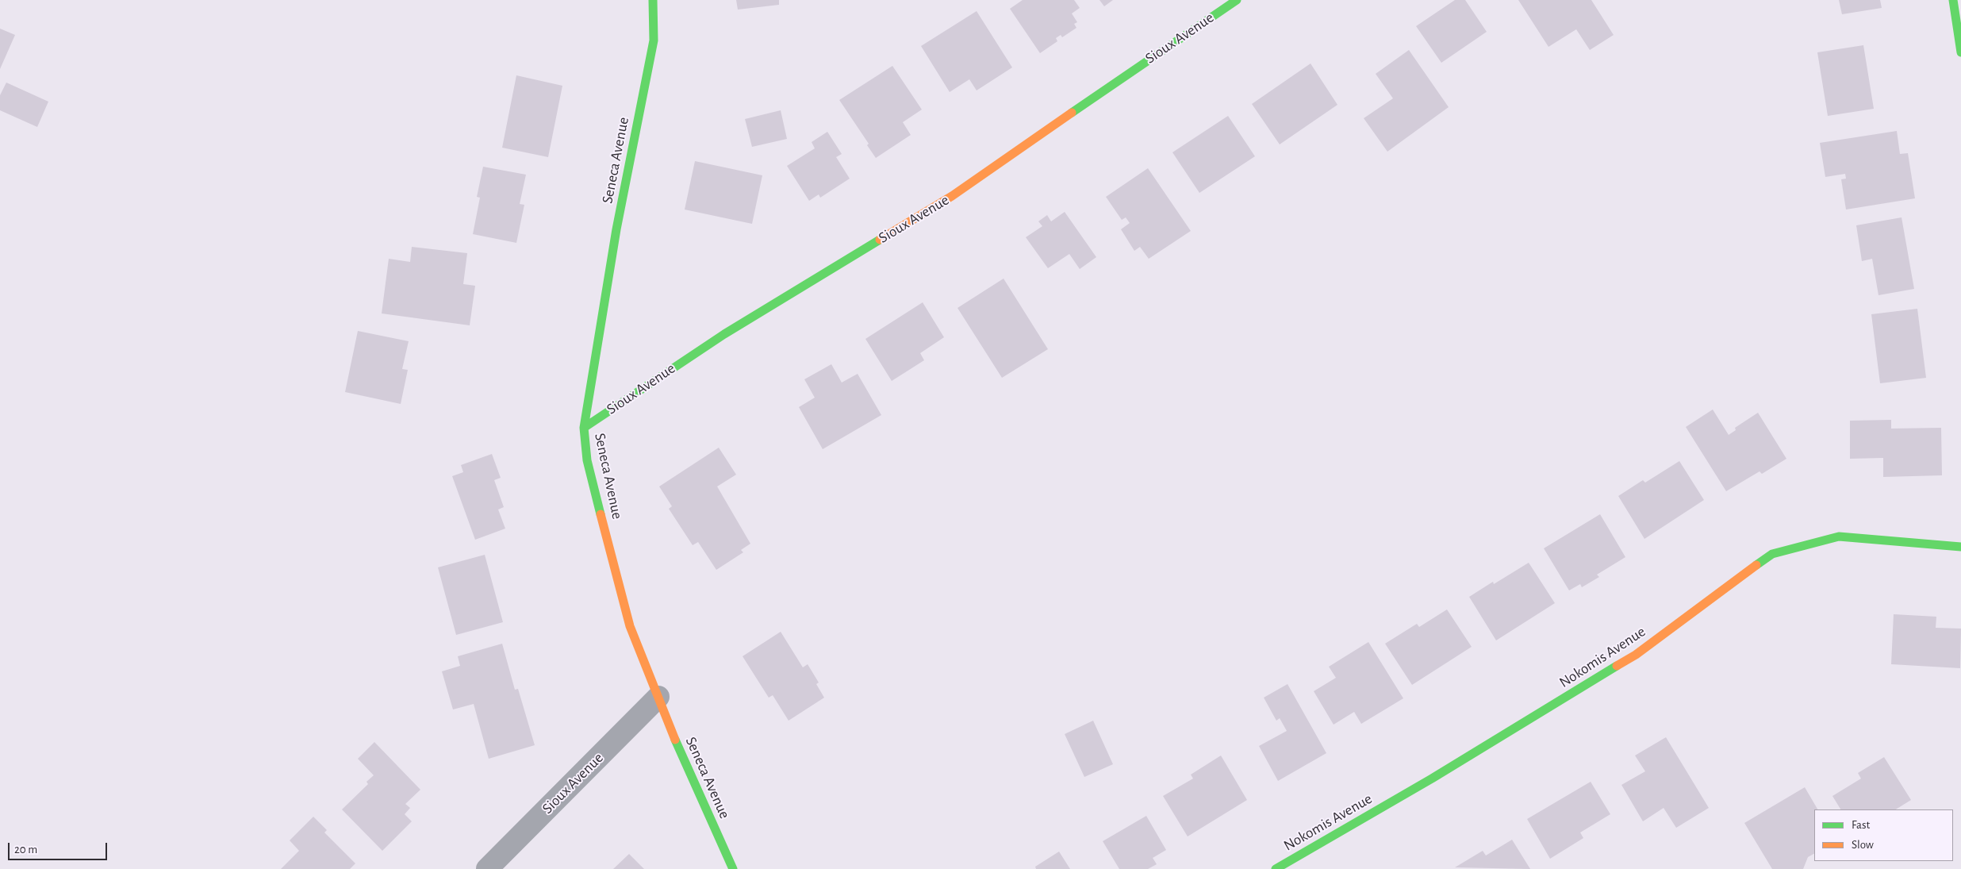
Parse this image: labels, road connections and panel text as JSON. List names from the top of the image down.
{
  "streets": {
    "street": ["Sioux Avenue", "Seneca Avenue", "Nokomis Avenue"]
  },
  "crossings": [
    ["Sioux Avenue", "Seneca Avenue"]
  ],
  "legend": ["Fast", "Slow"],
  "scale_bar": "20 m"
}
